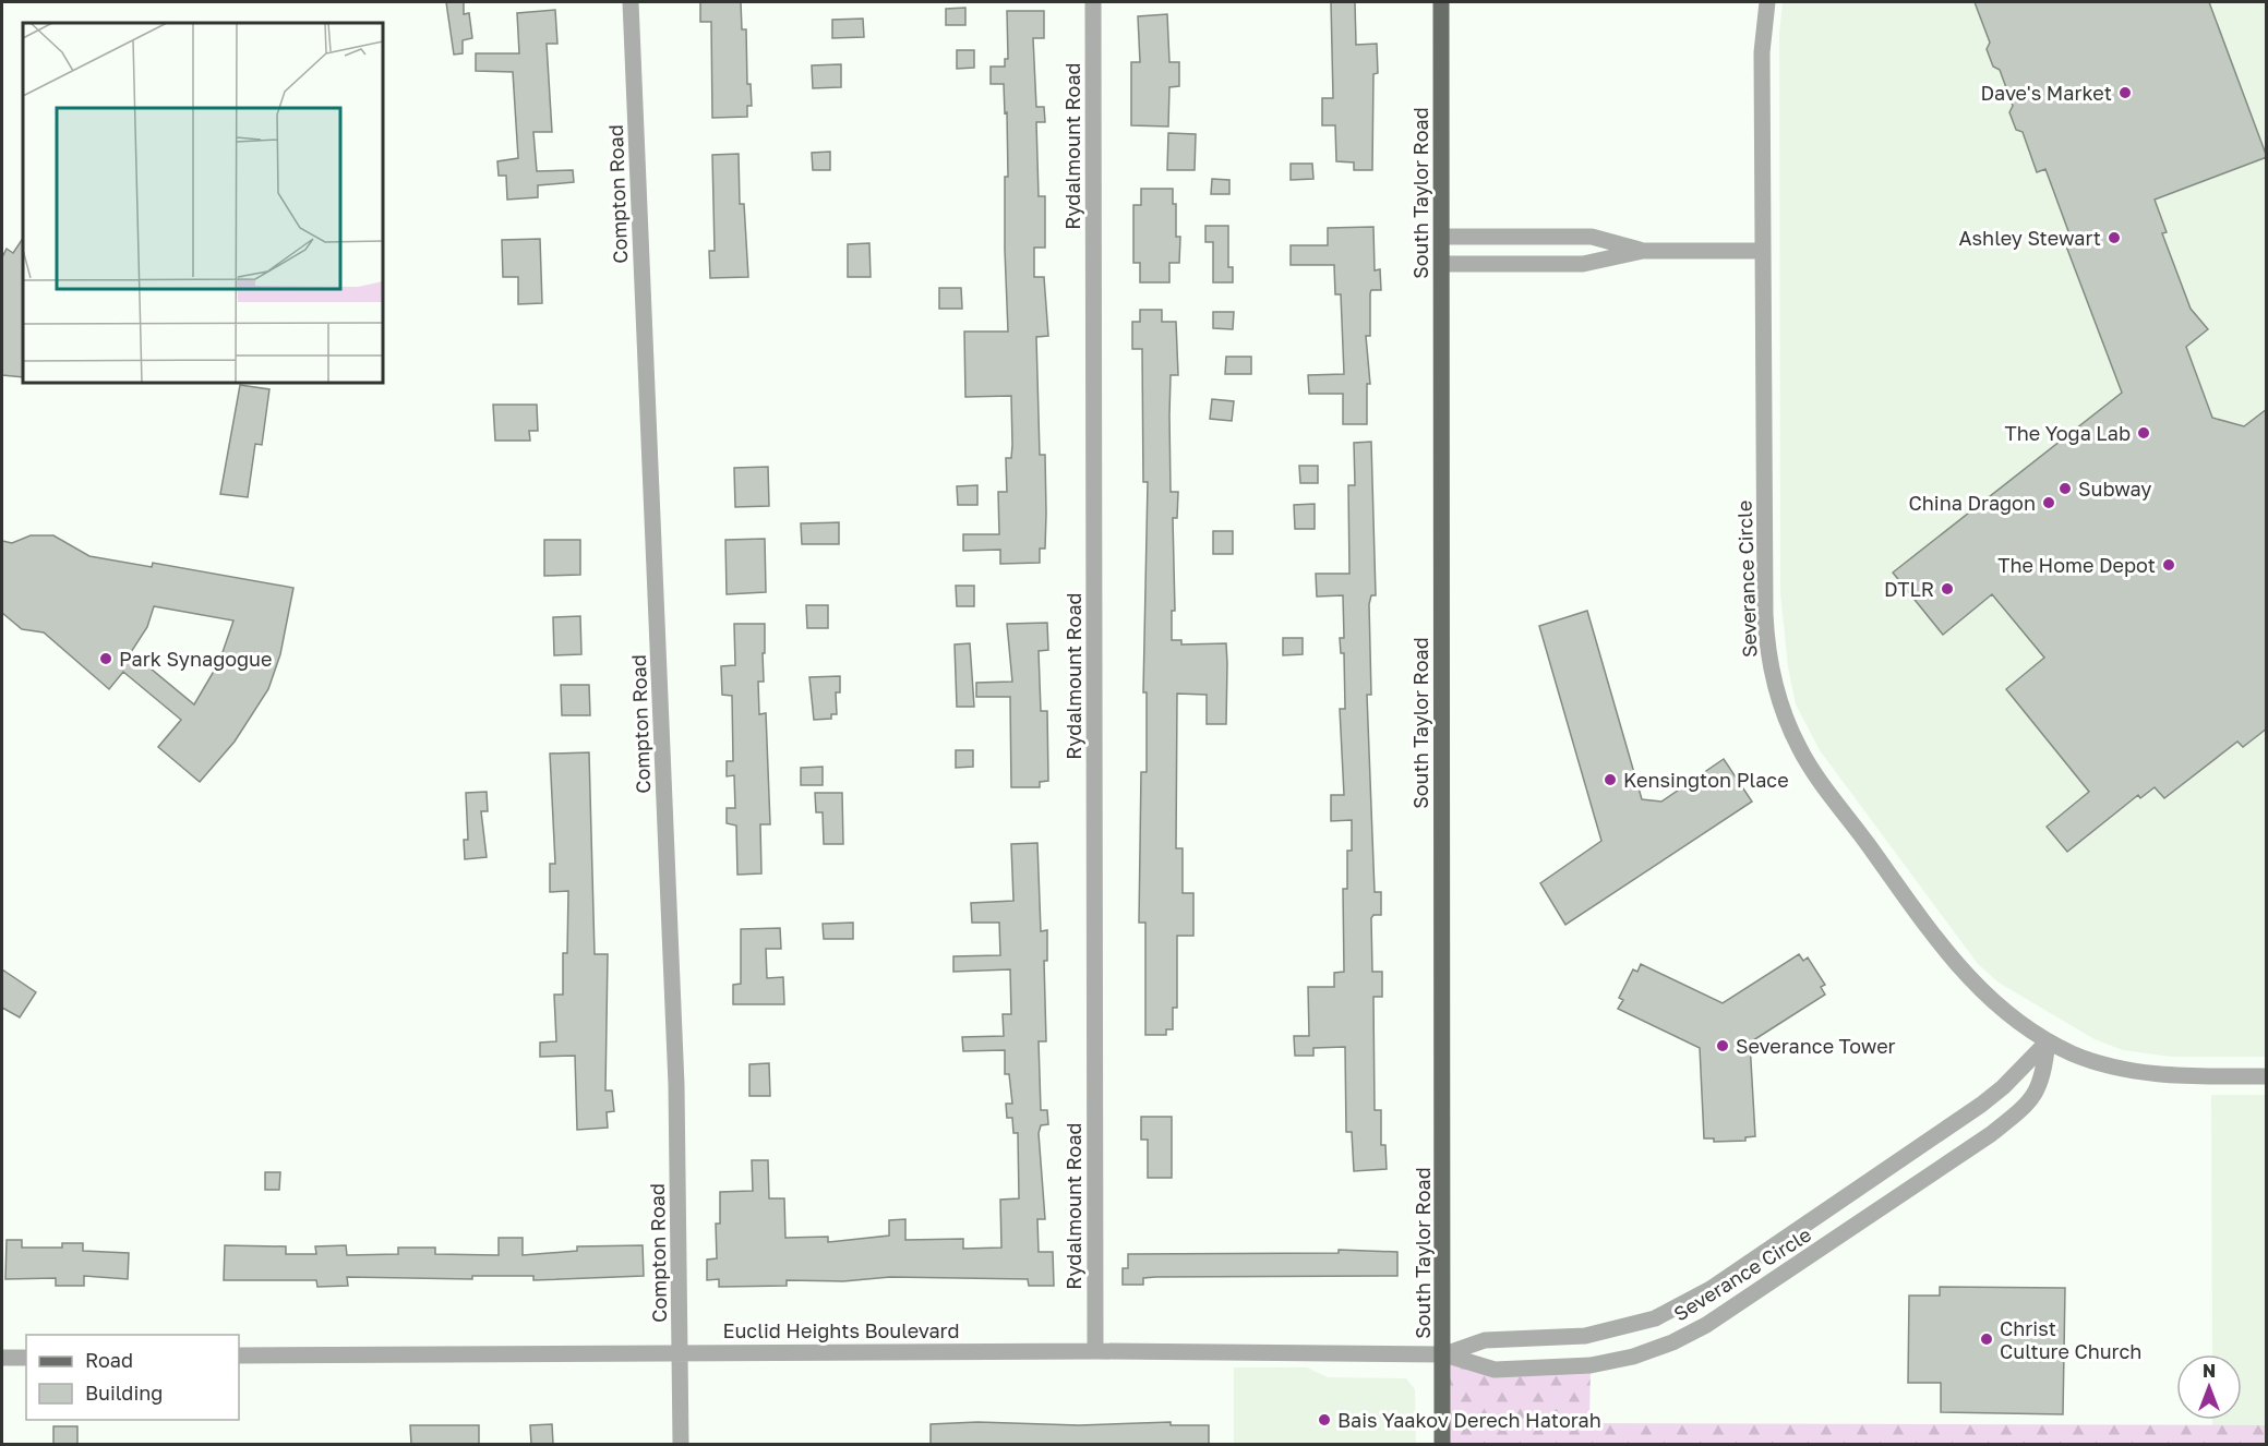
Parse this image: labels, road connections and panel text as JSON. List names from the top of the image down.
{
  "streets": {
    "main road": ["South Taylor Road"],
    "street": [
      "Rydalmount Road",
      "Compton Road",
      "Severance Circle",
      "Euclid Heights Boulevard"
    ]
  },
  "crossings": [
    ["Rydalmount Road", "Euclid Heights Boulevard"],
    ["South Taylor Road", "Severance Circle"],
    ["South Taylor Road", "Euclid Heights Boulevard"],
    ["Compton Road", "Euclid Heights Boulevard"],
    ["Severance Circle", "Euclid Heights Boulevard"]
  ],
  "places": [
    "Dave's Market",
    "Ashley Stewart",
    "The Yoga Lab",
    "Subway",
    "China Dragon",
    "The Home Depot",
    "DTLR",
    "Park Synagogue",
    "Kensington Place",
    "Severance Tower",
    "Christ Culture Church",
    "Bais Yaakov Derech Hatorah"
  ],
  "legend": ["Road", "Building"],
  "north": "top"
}
